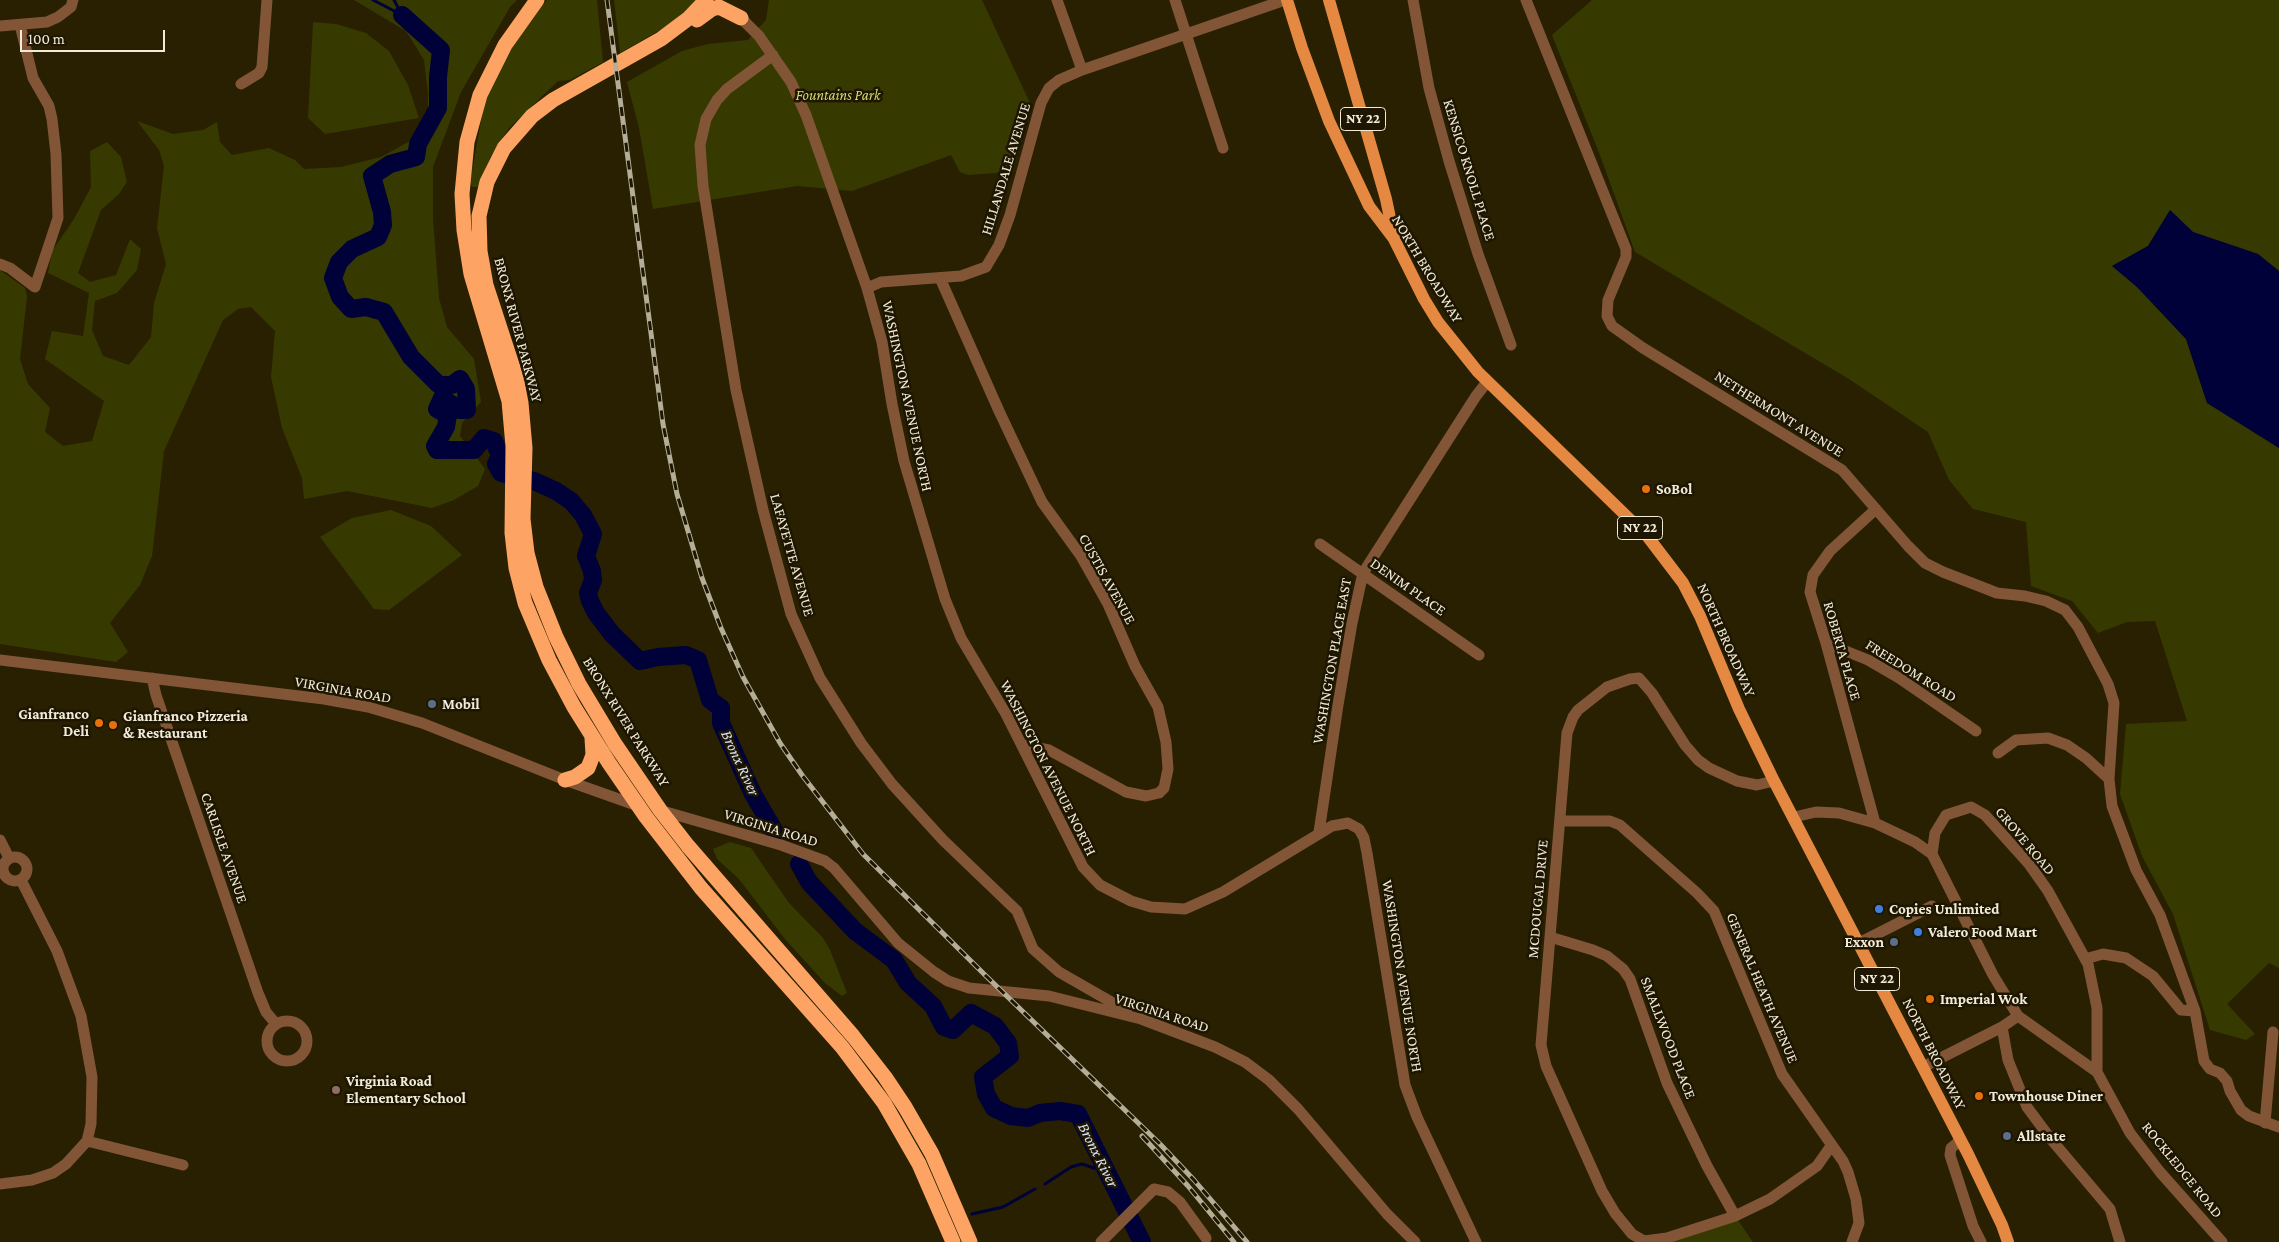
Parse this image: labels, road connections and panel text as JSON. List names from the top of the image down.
{
  "streets": {
    "highway": ["BRONX RIVER PARKWAY"],
    "main road": ["NY 22", "NORTH BROADWAY"],
    "street": [
      "HILLANDALE AVENUE",
      "KENSICO KNOLL PLACE",
      "WASHINGTON AVENUE NORTH",
      "NETHERMONT AVENUE",
      "LAFAYETTE AVENUE",
      "CUSTIS AVENUE",
      "DENIM PLACE",
      "ROBERTA PLACE",
      "WASHINGTON PLACE EAST",
      "FREEDOM ROAD",
      "VIRGINIA ROAD",
      "GROVE ROAD",
      "CARLISLE AVENUE",
      "MCDOUGAL DRIVE",
      "GENERAL HEATH AVENUE",
      "SMALLWOOD PLACE",
      "ROCKLEDGE ROAD"
    ]
  },
  "crossings": [
    ["NY 22", "NORTH BROADWAY"],
    ["HILLANDALE AVENUE", "NORTH BROADWAY"],
    ["HILLANDALE AVENUE", "WASHINGTON AVENUE NORTH"],
    ["HILLANDALE AVENUE", "CUSTIS AVENUE"],
    ["NORTH BROADWAY", "WASHINGTON PLACE EAST"],
    ["NORTH BROADWAY", "MCDOUGAL DRIVE"],
    ["BRONX RIVER PARKWAY", "VIRGINIA ROAD"],
    ["WASHINGTON AVENUE NORTH", "LAFAYETTE AVENUE"],
    ["WASHINGTON AVENUE NORTH", "CUSTIS AVENUE"],
    ["WASHINGTON AVENUE NORTH", "WASHINGTON PLACE EAST"],
    ["NETHERMONT AVENUE", "ROBERTA PLACE"],
    ["LAFAYETTE AVENUE", "VIRGINIA ROAD"],
    ["DENIM PLACE", "WASHINGTON PLACE EAST"],
    ["ROBERTA PLACE", "FREEDOM ROAD"],
    ["VIRGINIA ROAD", "CARLISLE AVENUE"],
    ["GROVE ROAD", "ROCKLEDGE ROAD"],
    ["MCDOUGAL DRIVE", "GENERAL HEATH AVENUE"],
    ["MCDOUGAL DRIVE", "SMALLWOOD PLACE"]
  ],
  "water": ["Bronx River"],
  "parks": ["Fountains Park"],
  "places": [
    "SoBol",
    "Mobil",
    "Gianfranco Deli",
    "Gianfranco Pizzeria & Restaurant",
    "Copies Unlimited",
    "Valero Food Mart",
    "Exxon",
    "Imperial Wok",
    "Virginia Road Elementary School",
    "Townhouse Diner",
    "Allstate"
  ],
  "scale_bar": "100 m"
}
